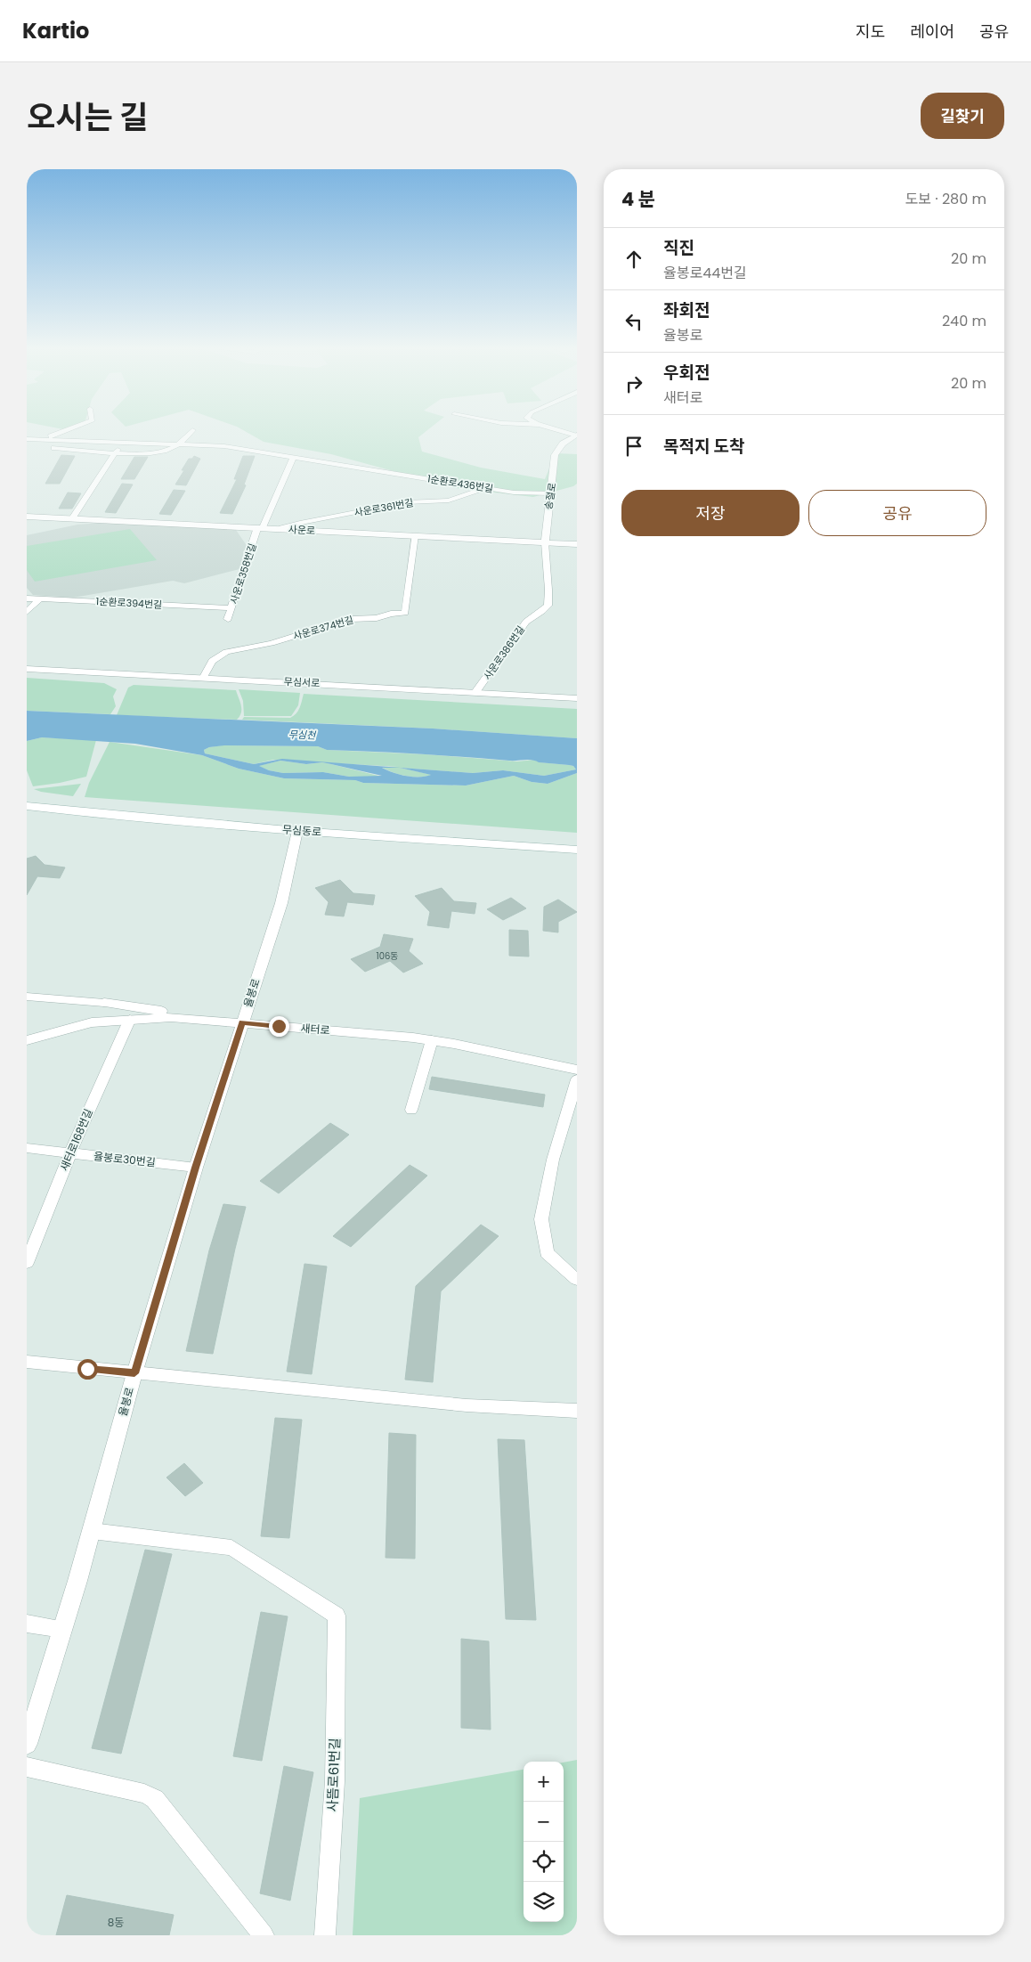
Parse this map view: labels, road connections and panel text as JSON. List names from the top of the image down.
{
  "streets": {
    "street": [
      "1순환로436번길",
      "송절로",
      "사운로361번길",
      "사운로",
      "사운로358번길",
      "1순환로394번길",
      "사운로374번길",
      "사운로386번길",
      "무심서로",
      "무심동로",
      "율봉로",
      "새터로",
      "새터로168번길",
      "율봉로30번길",
      "사뜸로61번길"
    ]
  },
  "crossings": [
    ["1순환로436번길", "송절로"],
    ["1순환로436번길", "사운로361번길"],
    ["1순환로436번길", "사운로358번길"],
    ["송절로", "사운로"],
    ["송절로", "사운로386번길"],
    ["사운로361번길", "사운로"],
    ["사운로", "사운로358번길"],
    ["사운로", "사운로374번길"],
    ["사운로", "사운로386번길"],
    ["사운로358번길", "1순환로394번길"],
    ["사운로374번길", "무심서로"],
    ["사운로386번길", "무심서로"],
    ["무심동로", "율봉로"],
    ["율봉로", "새터로"],
    ["율봉로", "율봉로30번길"],
    ["율봉로", "사뜸로61번길"],
    ["새터로", "새터로168번길"],
    ["새터로168번길", "율봉로30번길"]
  ],
  "water": ["무심천"],
  "house_numbers": ["106동", "8동"],
  "page": {
    "header": "Kartio",
    "nav": ["지도", "레이어", "공유"],
    "title": "오시는 길",
    "buttons": [
      "길찾기",
      ["저장", "공유"]
    ],
    "heading": ["4 분", "도보 · 280 m"],
    "list": [
      ["직진", "율봉로44번길", "20 m"],
      ["좌회전", "율봉로", "240 m"],
      ["우회전", "새터로", "20 m"],
      "목적지 도착"
    ],
    "map_buttons": ["+", "−"]
  }
}
